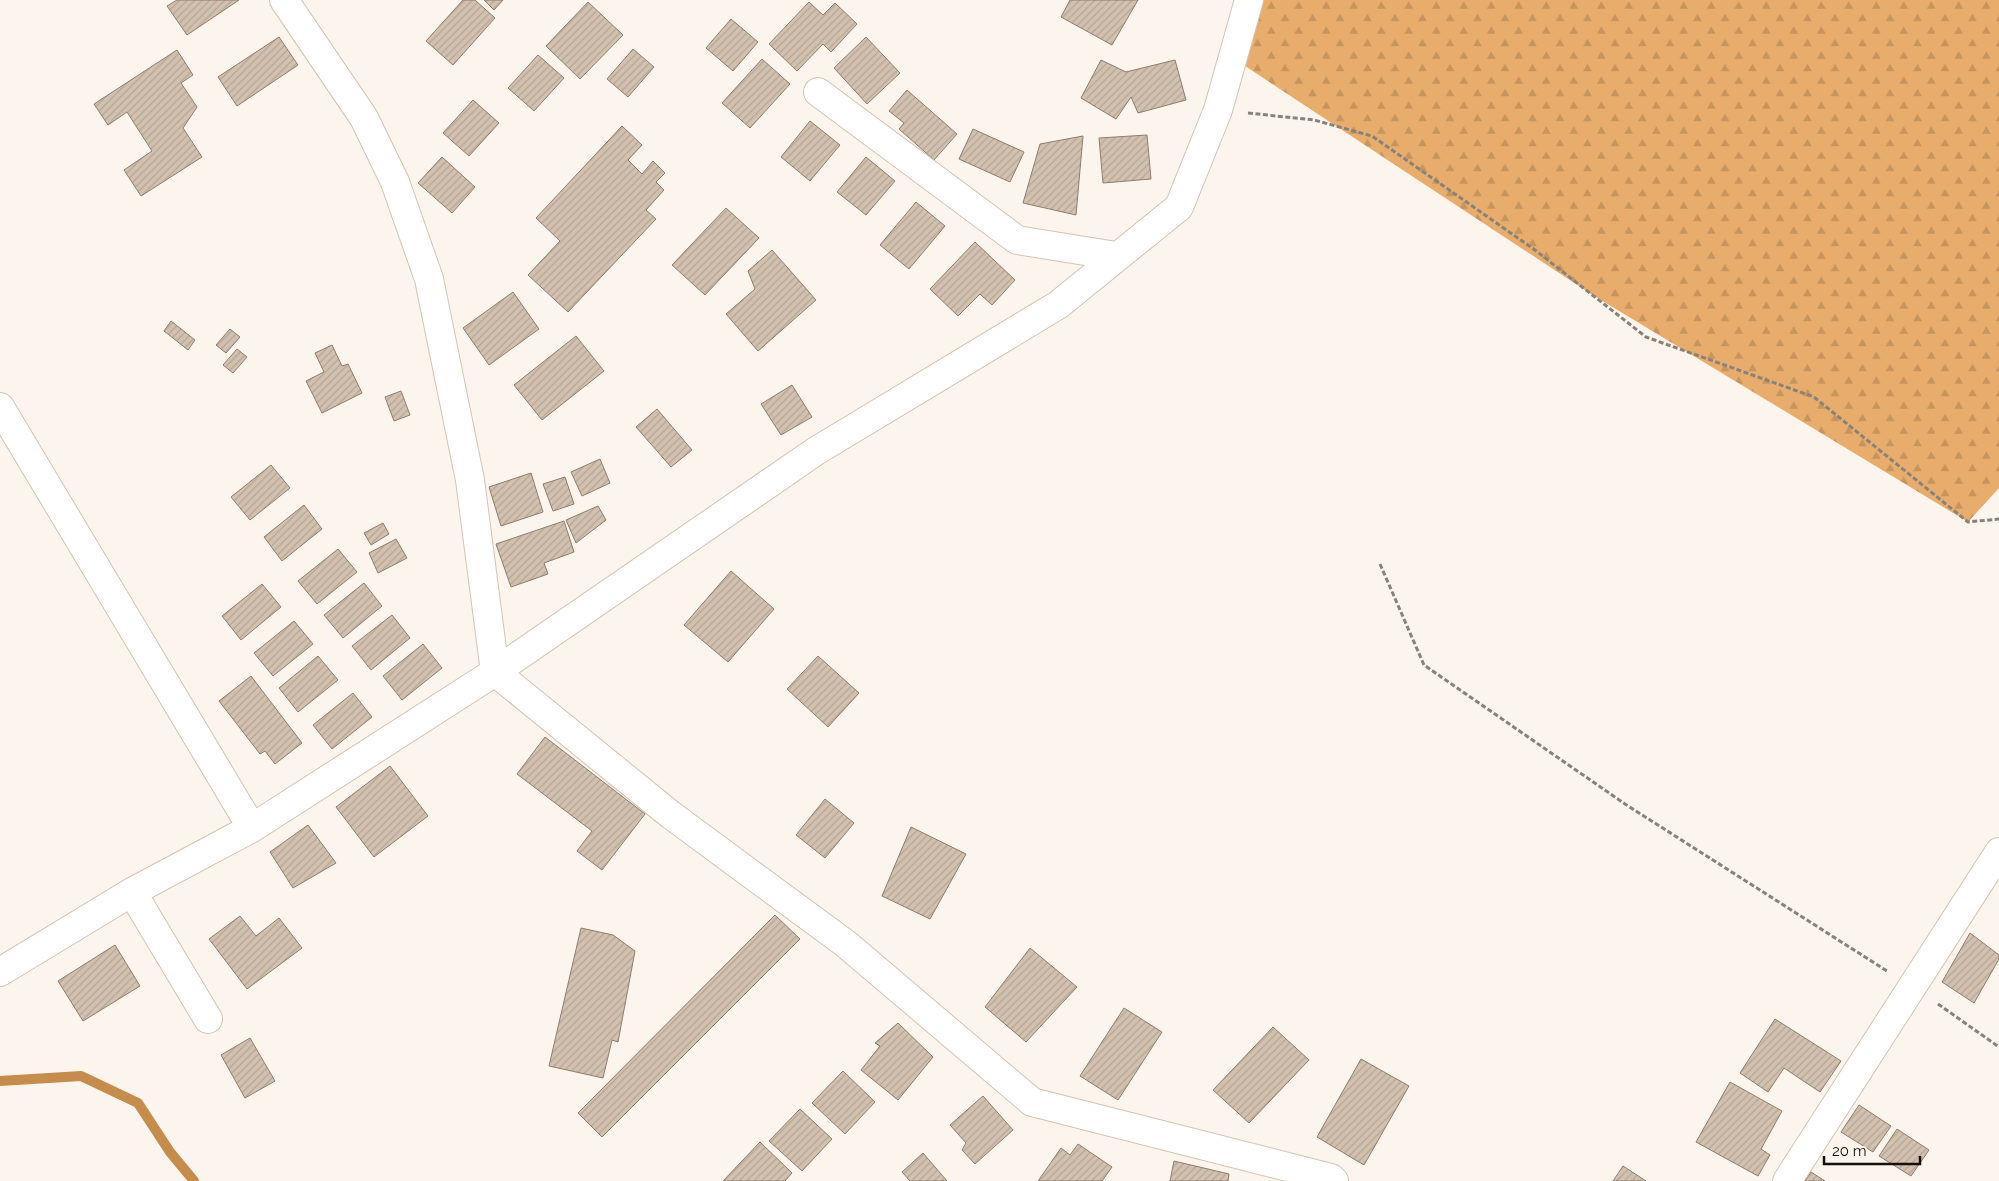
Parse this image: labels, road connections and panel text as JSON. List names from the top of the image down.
{
  "scale_bar": "20 m"
}
